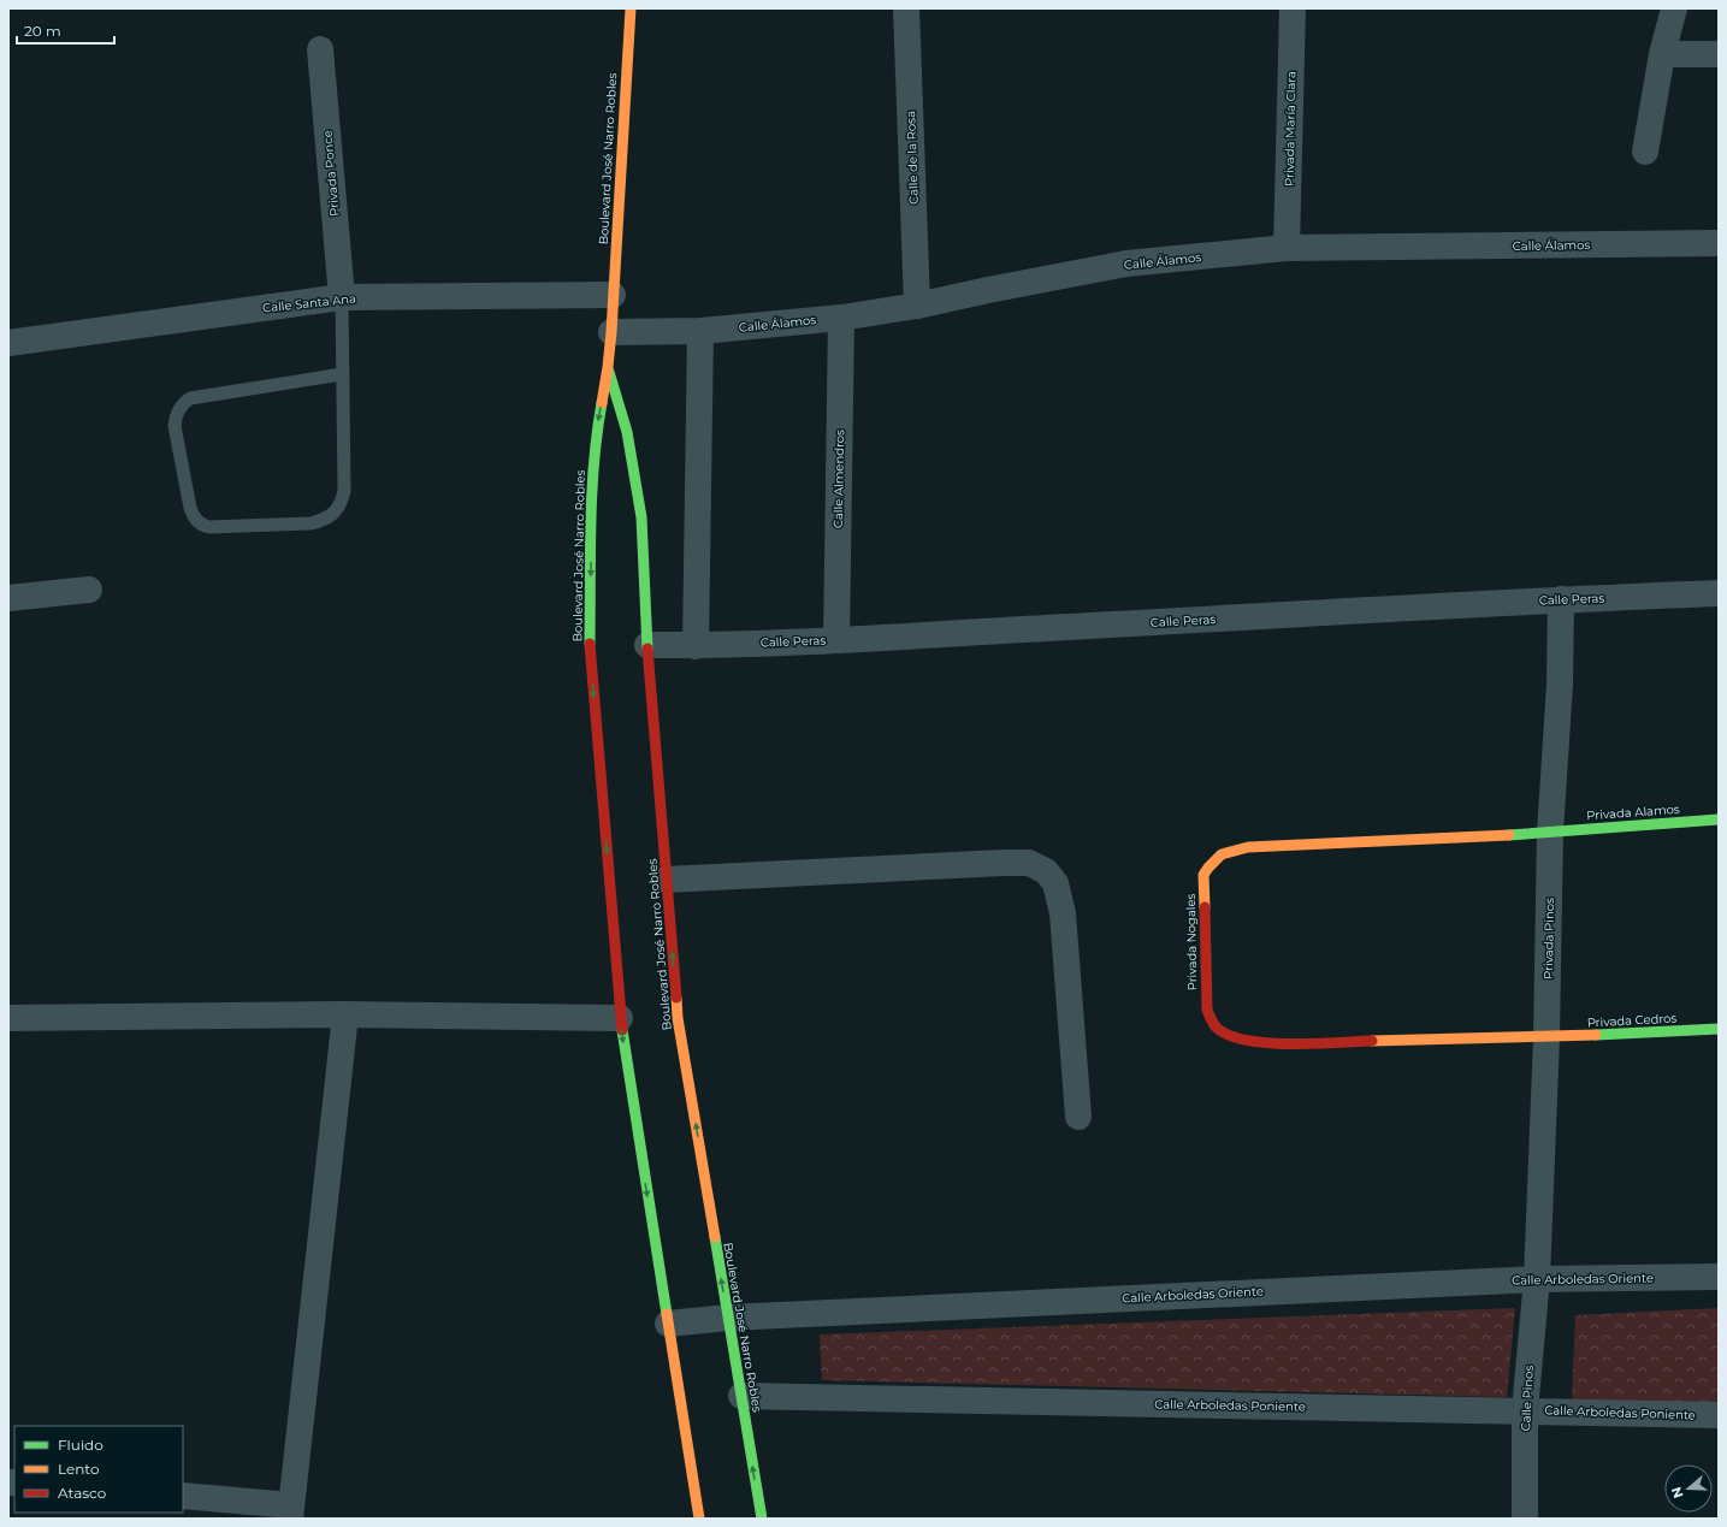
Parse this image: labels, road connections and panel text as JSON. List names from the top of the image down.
{
  "streets": {
    "street": [
      "Privada María Clara",
      "Calle de la Rosa",
      "Boulevard José Narro Robles",
      "Privada Ponce",
      "Calle Álamos",
      "Calle Santa Ana",
      "Calle Almendros",
      "Calle Peras",
      "Privada Alamos",
      "Privada Pinos",
      "Privada Nogales",
      "Privada Cedros",
      "Calle Arboledas Oriente",
      "Calle Pinos",
      "Calle Arboledas Poniente"
    ]
  },
  "crossings": [
    ["Privada María Clara", "Calle Álamos"],
    ["Calle de la Rosa", "Calle Álamos"],
    ["Boulevard José Narro Robles", "Calle Álamos"],
    ["Boulevard José Narro Robles", "Calle Santa Ana"],
    ["Boulevard José Narro Robles", "Calle Peras"],
    ["Boulevard José Narro Robles", "Calle Arboledas Oriente"],
    ["Boulevard José Narro Robles", "Calle Arboledas Poniente"],
    ["Privada Ponce", "Calle Santa Ana"],
    ["Calle Álamos", "Calle Almendros"],
    ["Calle Almendros", "Calle Peras"],
    ["Calle Peras", "Privada Pinos"],
    ["Privada Alamos", "Privada Pinos"],
    ["Privada Alamos", "Privada Nogales"],
    ["Privada Pinos", "Privada Cedros"],
    ["Privada Pinos", "Calle Arboledas Oriente"],
    ["Privada Pinos", "Calle Pinos"],
    ["Privada Nogales", "Privada Cedros"],
    ["Calle Arboledas Oriente", "Calle Pinos"],
    ["Calle Pinos", "Calle Arboledas Poniente"]
  ],
  "legend": ["Fluido", "Lento", "Atasco"],
  "scale_bar": "20 m",
  "north": "left"
}
